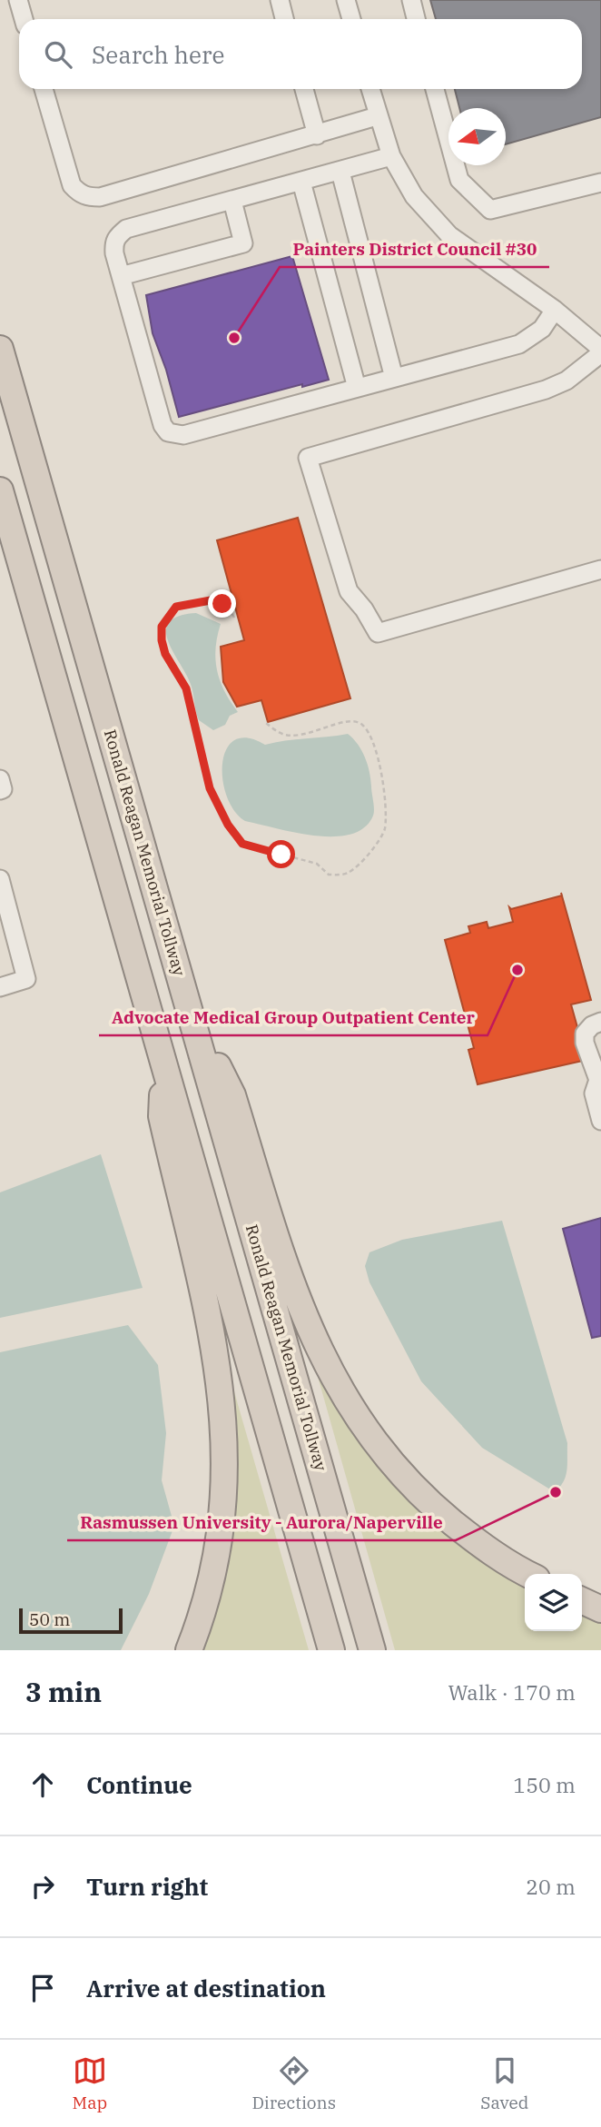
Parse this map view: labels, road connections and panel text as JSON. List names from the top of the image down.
{
  "streets": {
    "highway": ["Ronald Reagan Memorial Tollway"]
  },
  "places": ["Painters District Council #30", "Advocate Medical Group Outpatient Center", "Rasmussen University - Aurora/Naperville"],
  "scale_bar": "50 m",
  "north": "left",
  "page": {
    "search": "Search here",
    "scale": "50 m",
    "heading": ["3 min", "Walk · 170 m"],
    "list": [
      ["Continue", "150 m"],
      ["Turn right", "20 m"],
      "Arrive at destination"
    ],
    "nav": ["Map", "Directions", "Saved"]
  }
}
